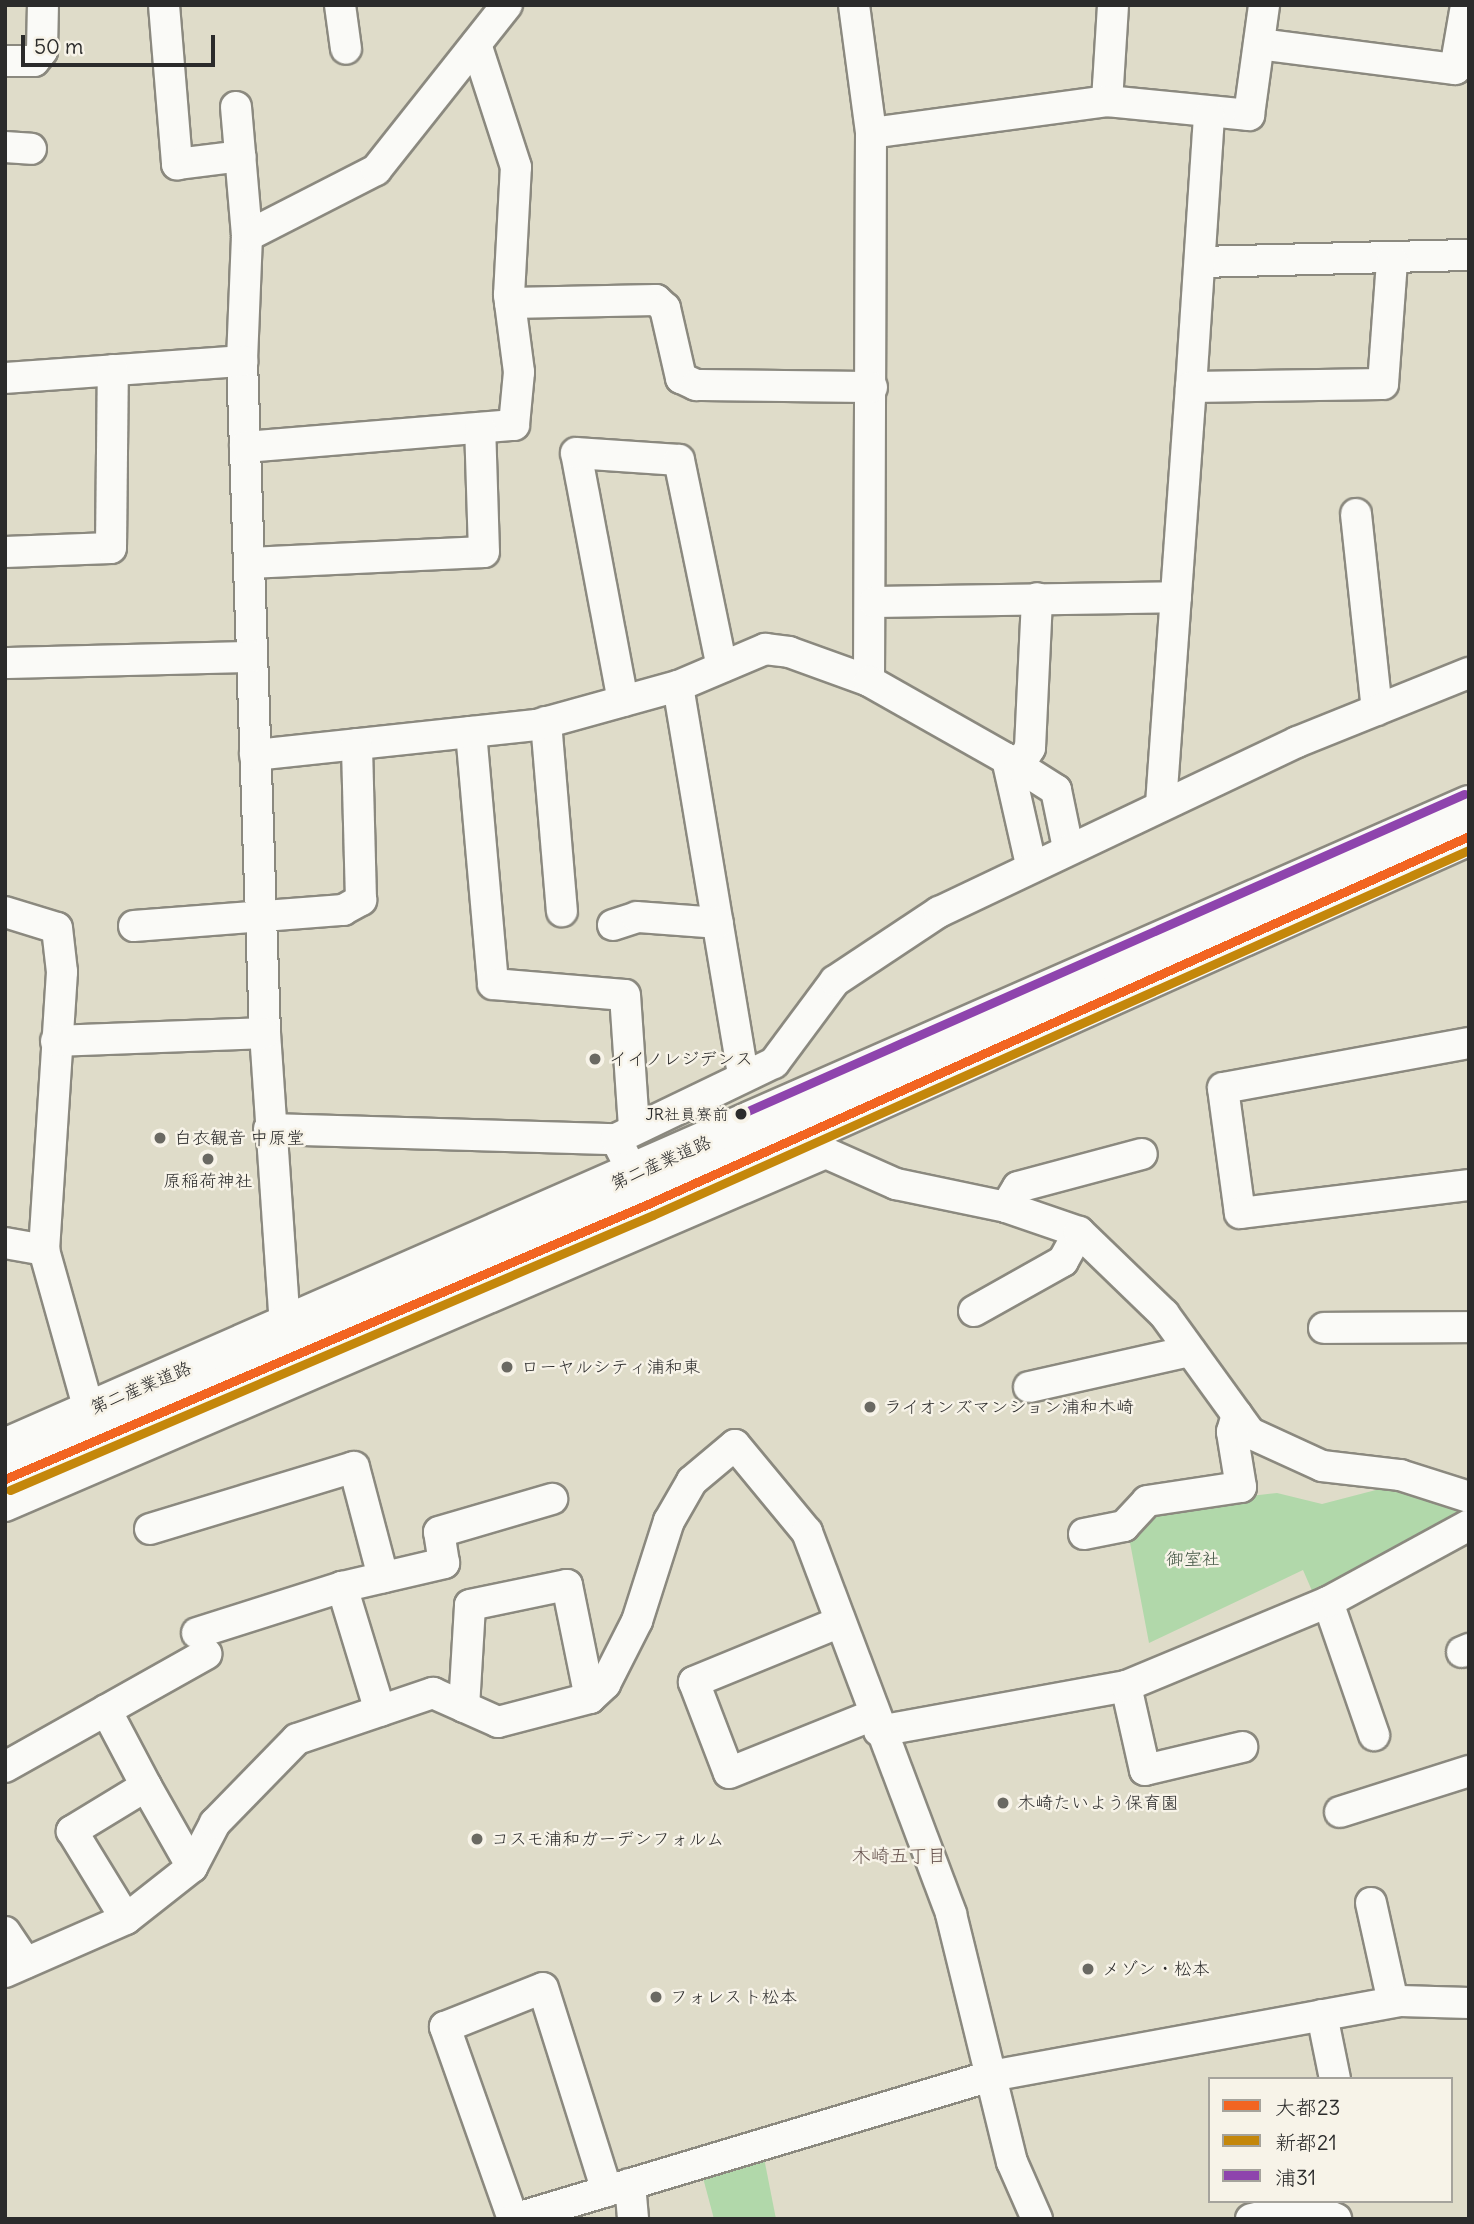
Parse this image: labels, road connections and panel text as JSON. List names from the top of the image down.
{
  "streets": {
    "main road": ["第二産業道路"]
  },
  "districts": ["木崎五丁目"],
  "parks": ["御室社"],
  "places": [
    "イイノレジデンス",
    "JR社員寮前",
    "白衣観音 中原堂",
    "原稲荷神社",
    "ローヤルシティ浦和東",
    "ライオンズマンション浦和木崎",
    "木崎たいよう保育園",
    "コスモ浦和ガーデンフォルム",
    "メゾン・松本",
    "フォレスト松本"
  ],
  "lines": ["transit line 浦31", "transit line 大都23", "transit line 新都21"],
  "legend": ["大都23", "新都21", "浦31"],
  "scale_bar": "50 m"
}
